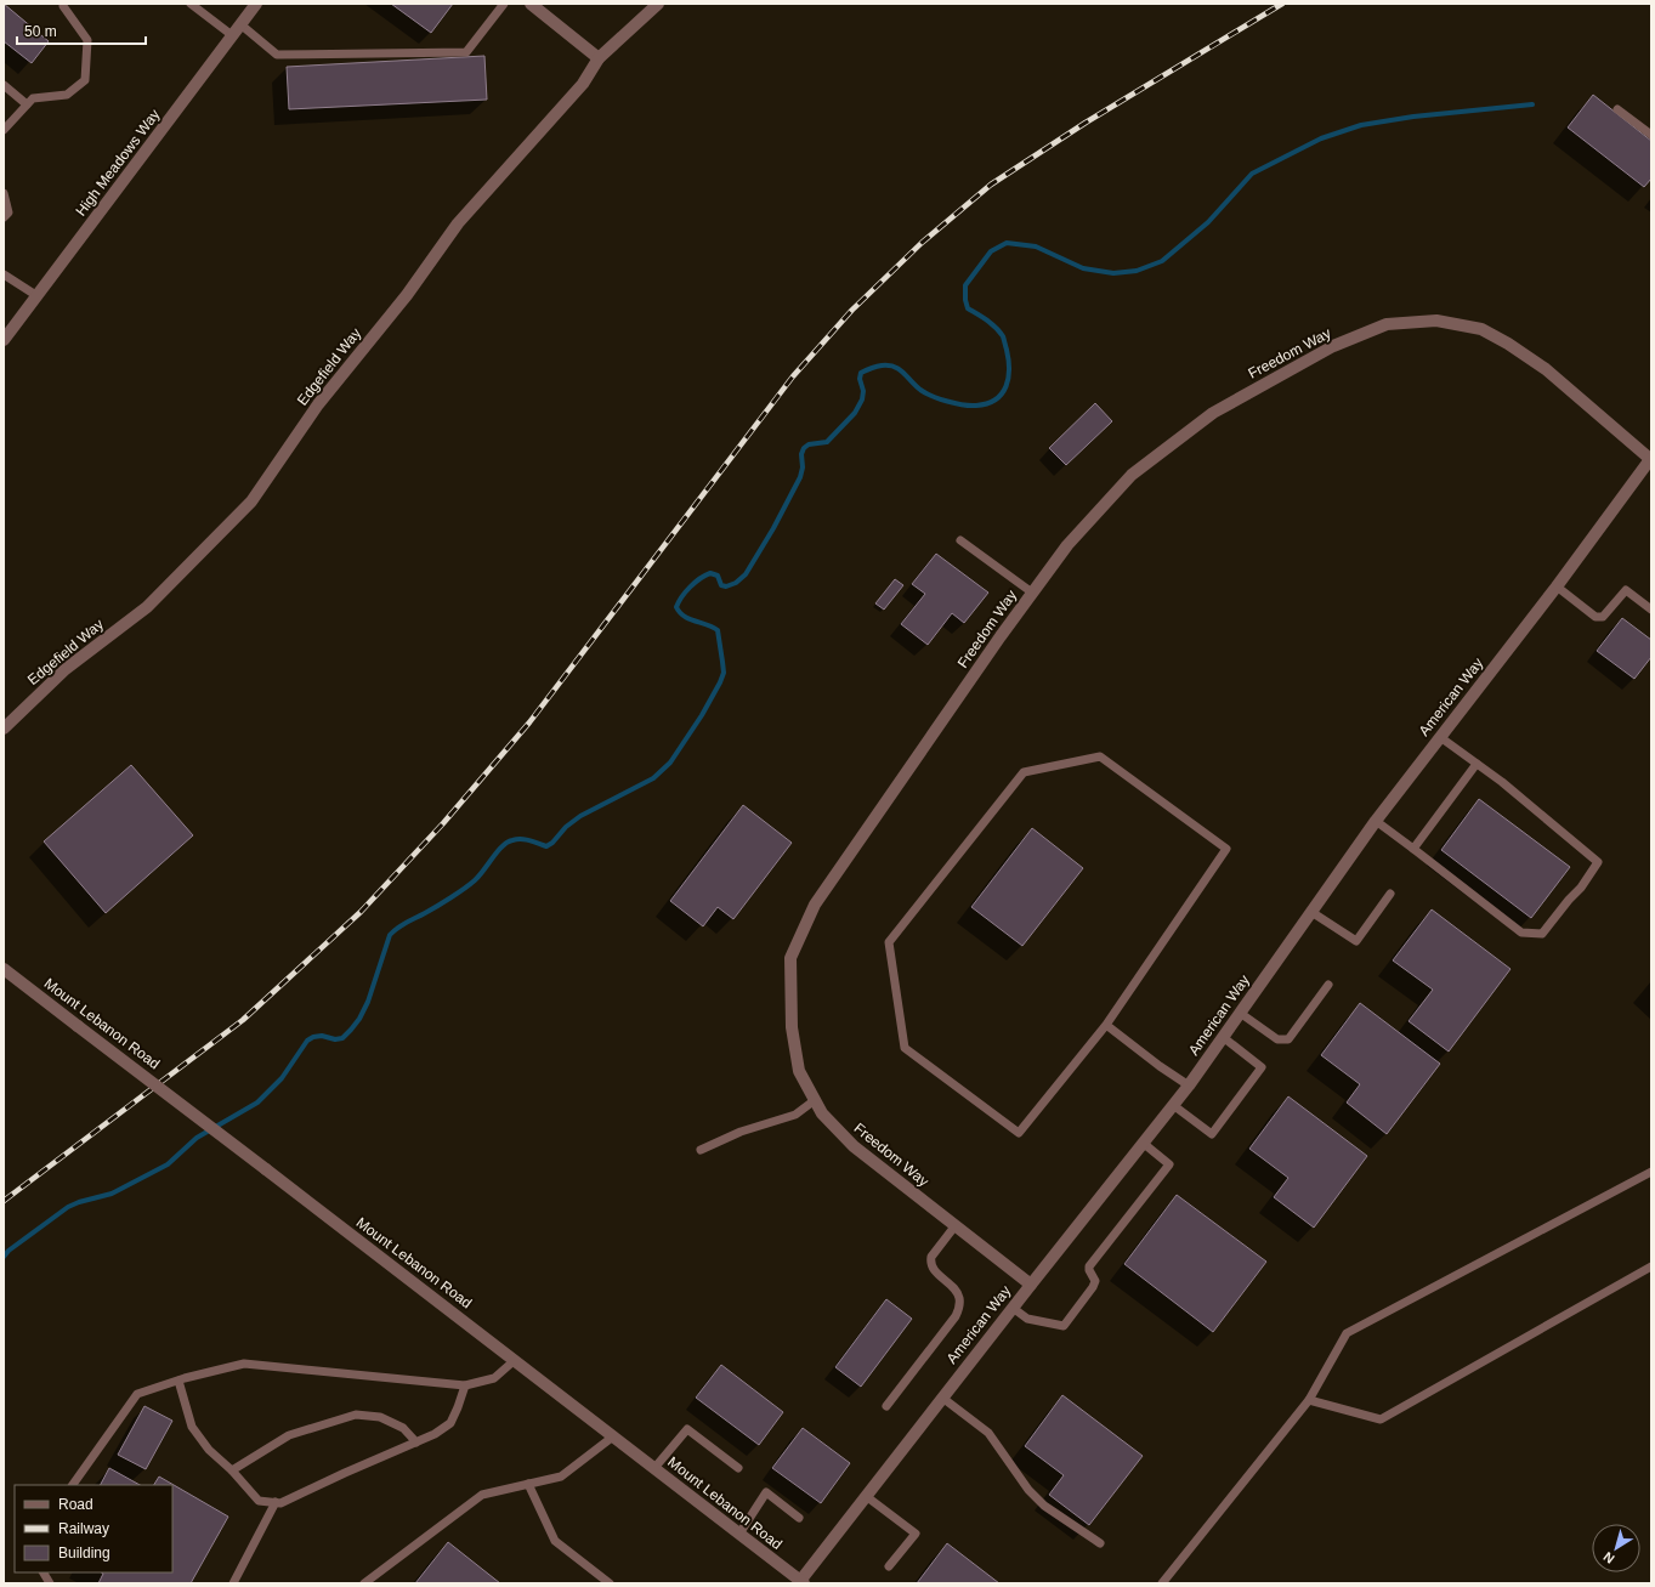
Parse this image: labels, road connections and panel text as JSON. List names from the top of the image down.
{
  "streets": {
    "street": [
      "High Meadows Way",
      "Freedom Way",
      "Edgefield Way",
      "American Way",
      "Mount Lebanon Road"
    ]
  },
  "crossings": [
    ["Freedom Way", "American Way"],
    ["American Way", "Mount Lebanon Road"]
  ],
  "legend": ["Road", "Railway", "Building"],
  "scale_bar": "50 m",
  "north": "bottom left"
}
